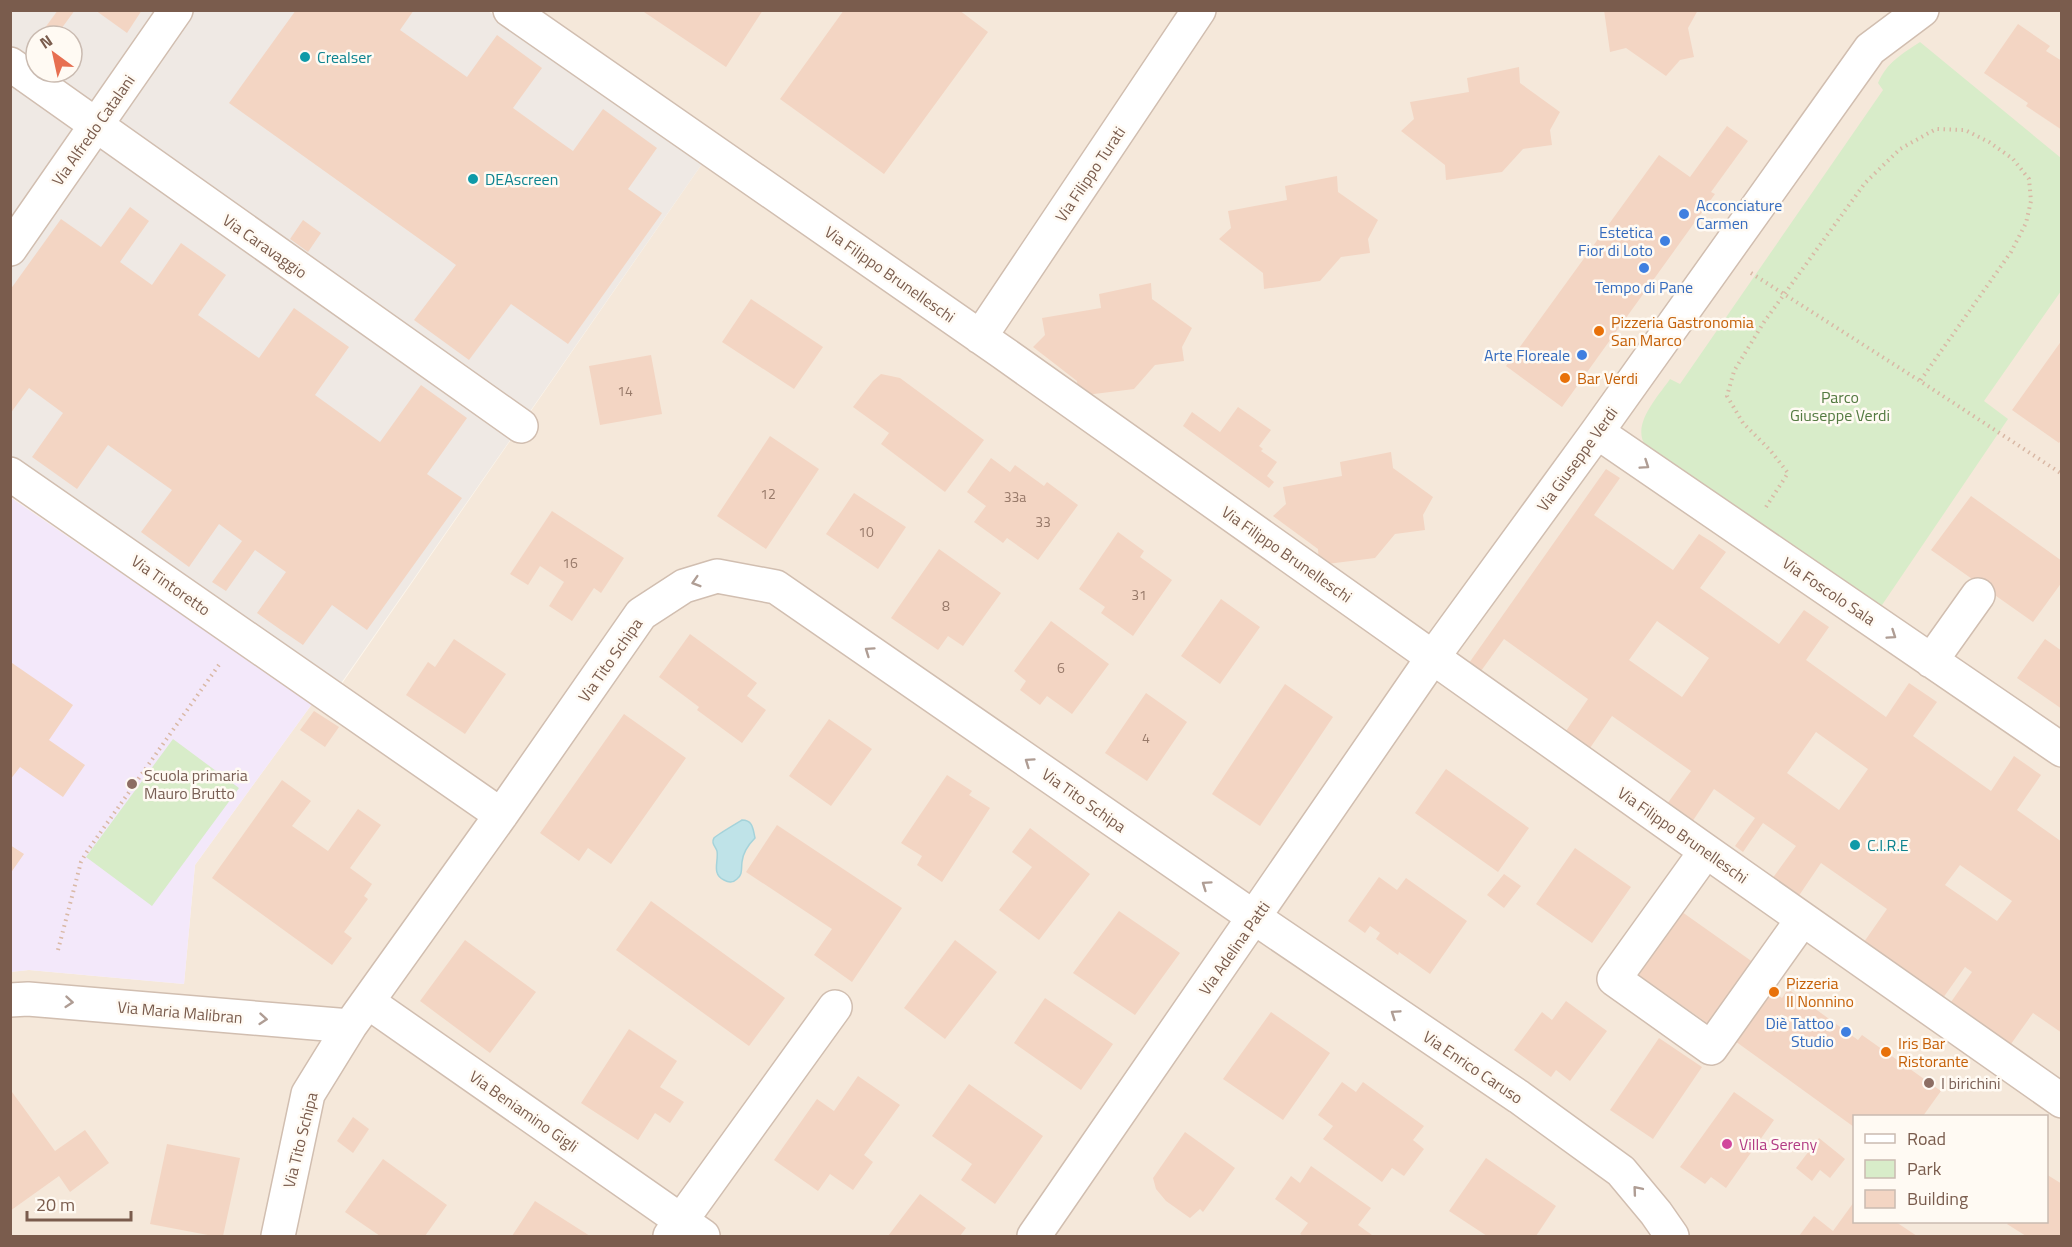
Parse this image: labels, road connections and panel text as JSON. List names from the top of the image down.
{
  "streets": {
    "street": [
      "Via Alfredo Catalani",
      "Via Filippo Turati",
      "Via Caravaggio",
      "Via Filippo Brunelleschi",
      "Via Giuseppe Verdi",
      "Via Tintoretto",
      "Via Foscolo Sala",
      "Via Tito Schipa",
      "Via Adelina Patti",
      "Via Maria Malibran",
      "Via Enrico Caruso",
      "Via Beniamino Gigli"
    ]
  },
  "crossings": [
    ["Via Alfredo Catalani", "Via Caravaggio"],
    ["Via Filippo Turati", "Via Filippo Brunelleschi"],
    ["Via Filippo Brunelleschi", "Via Giuseppe Verdi"],
    ["Via Filippo Brunelleschi", "Via Adelina Patti"],
    ["Via Giuseppe Verdi", "Via Foscolo Sala"],
    ["Via Giuseppe Verdi", "Via Adelina Patti"],
    ["Via Tintoretto", "Via Tito Schipa"],
    ["Via Tito Schipa", "Via Adelina Patti"],
    ["Via Tito Schipa", "Via Maria Malibran"],
    ["Via Tito Schipa", "Via Enrico Caruso"],
    ["Via Tito Schipa", "Via Beniamino Gigli"],
    ["Via Adelina Patti", "Via Enrico Caruso"],
    ["Via Maria Malibran", "Via Beniamino Gigli"]
  ],
  "one_way": ["Via Foscolo Sala", "Via Maria Malibran", "Via Enrico Caruso"],
  "parks": ["Parco Giuseppe Verdi"],
  "places": [
    "Crealser",
    "DEAscreen",
    "Acconciature Carmen",
    "Estetica Fior di Loto",
    "Tempo di Pane",
    "Pizzeria Gastronomia San Marco",
    "Arte Floreale",
    "Bar Verdi",
    "Scuola primaria Mauro Brutto",
    "C.I.R.E",
    "Pizzeria Il Nonnino",
    "Diè Tattoo Studio",
    "Iris Bar Ristorante",
    "I birichini",
    "Villa Sereny"
  ],
  "house_numbers": [
    "14",
    "12",
    "33a",
    "33",
    "10",
    "16",
    "31",
    "8",
    "6",
    "4"
  ],
  "legend": ["Road", "Park", "Building"],
  "scale_bar": "20 m",
  "north": "top left"
}
